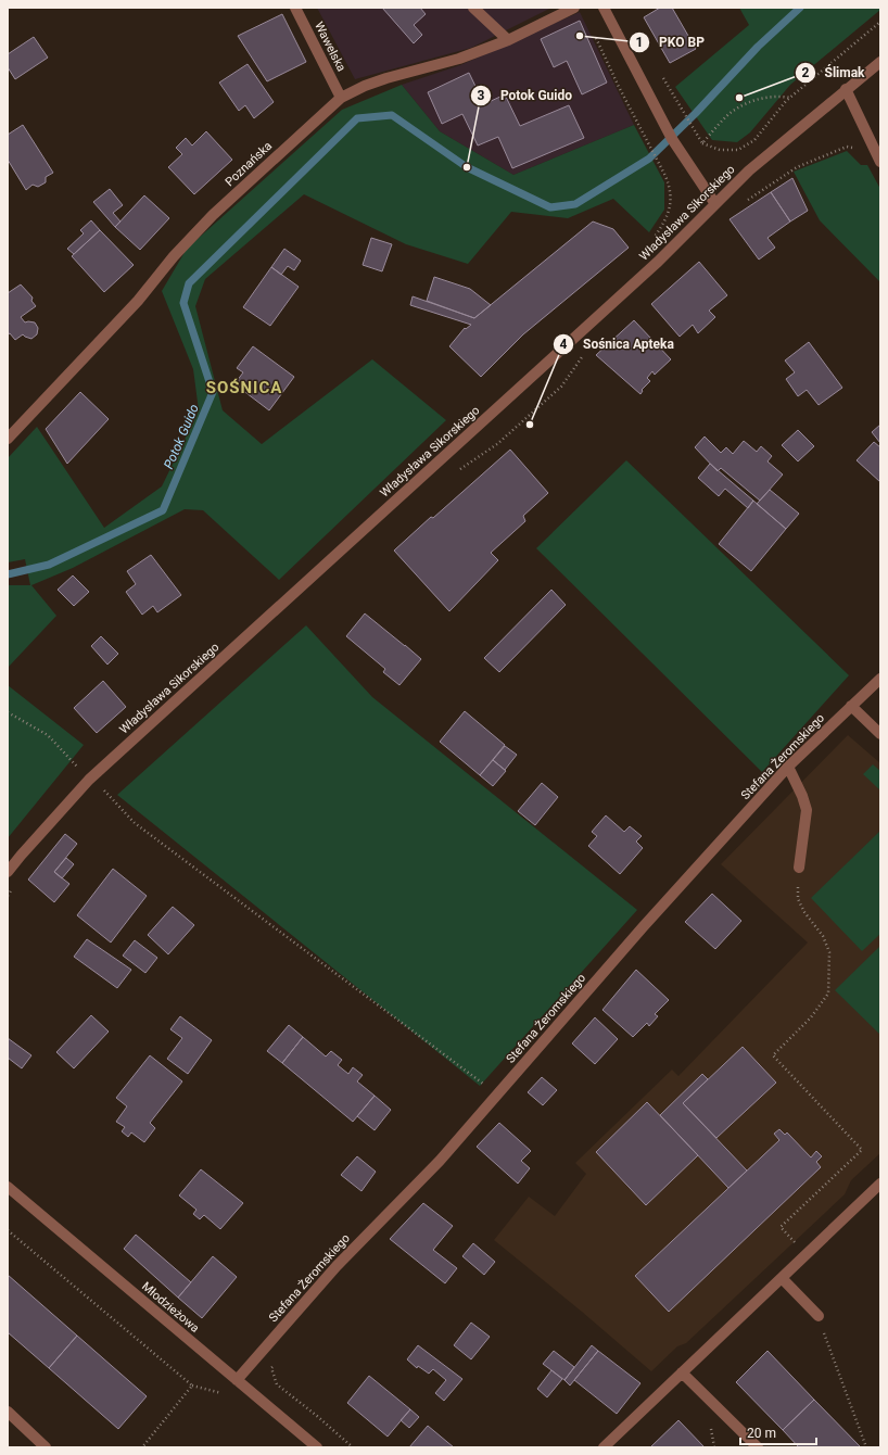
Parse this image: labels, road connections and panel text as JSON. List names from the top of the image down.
{
  "streets": {
    "street": [
      "Wawelska",
      "Poznańska",
      "Władysława Sikorskiego",
      "Stefana Żeromskiego",
      "Młodzieżowa"
    ]
  },
  "crossings": [
    ["Wawelska", "Poznańska"],
    ["Stefana Żeromskiego", "Młodzieżowa"]
  ],
  "districts": ["SOŚNICA"],
  "water": ["Potok Guido"],
  "places": [
    "PKO BP",
    "Ślimak",
    "Potok Guido",
    "Sośnica Apteka"
  ],
  "scale_bar": "20 m"
}
